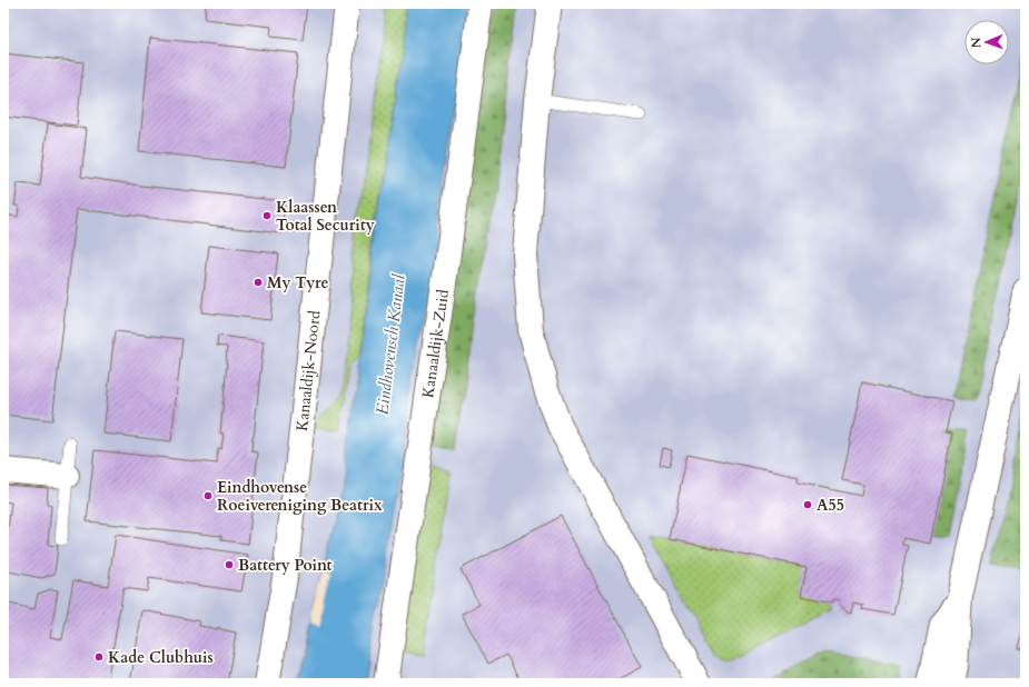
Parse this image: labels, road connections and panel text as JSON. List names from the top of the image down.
{
  "streets": {
    "street": ["Kanaaldijk-Zuid", "Kanaaldijk-Noord"]
  },
  "water": ["Eindhovensch Kanaal"],
  "places": [
    "Klaassen Total Security",
    "My Tyre",
    "Eindhovense Roeivereniging Beatrix",
    "A55",
    "Battery Point",
    "Kade Clubhuis"
  ],
  "north": "left"
}
